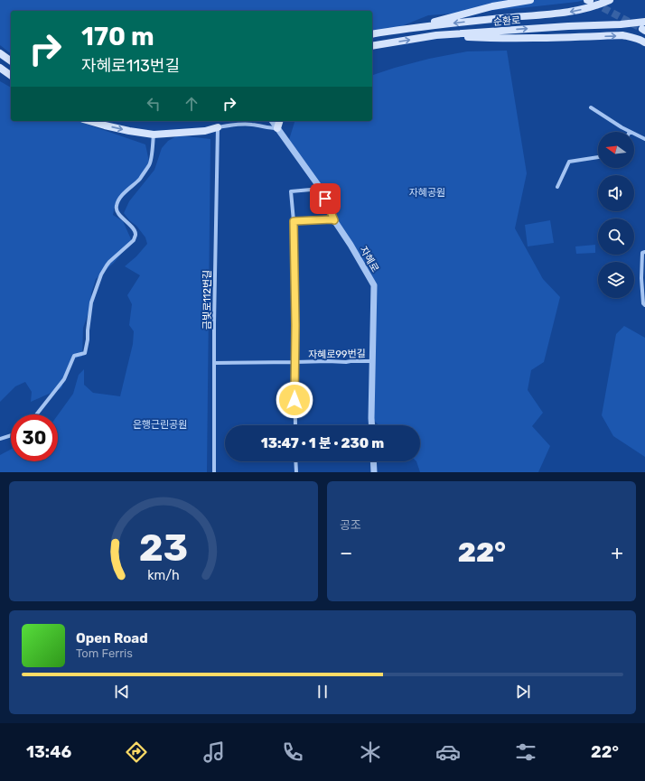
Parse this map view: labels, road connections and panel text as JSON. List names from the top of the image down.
{
  "streets": {
    "main road": ["순환로"],
    "street": ["자혜로", "금빛로112번길", "자혜로99번길"]
  },
  "crossings": [
    ["자혜로", "자혜로99번길"],
    ["금빛로112번길", "자혜로99번길"]
  ],
  "parks": ["자혜공원", "은행근린공원"],
  "north": "left",
  "page": {
    "turn": ["170 m", "자혜로113번길"],
    "limit": "30",
    "trip": "13:47 · 1 분 · 230 m",
    "tile": "공조",
    "heat": ["−", "22°", "+"],
    "song": ["Open Road", "Tom Ferris"],
    "tabs": ["13:46", "22°"],
    "gauge": ["23", "km/h"]
  }
}
